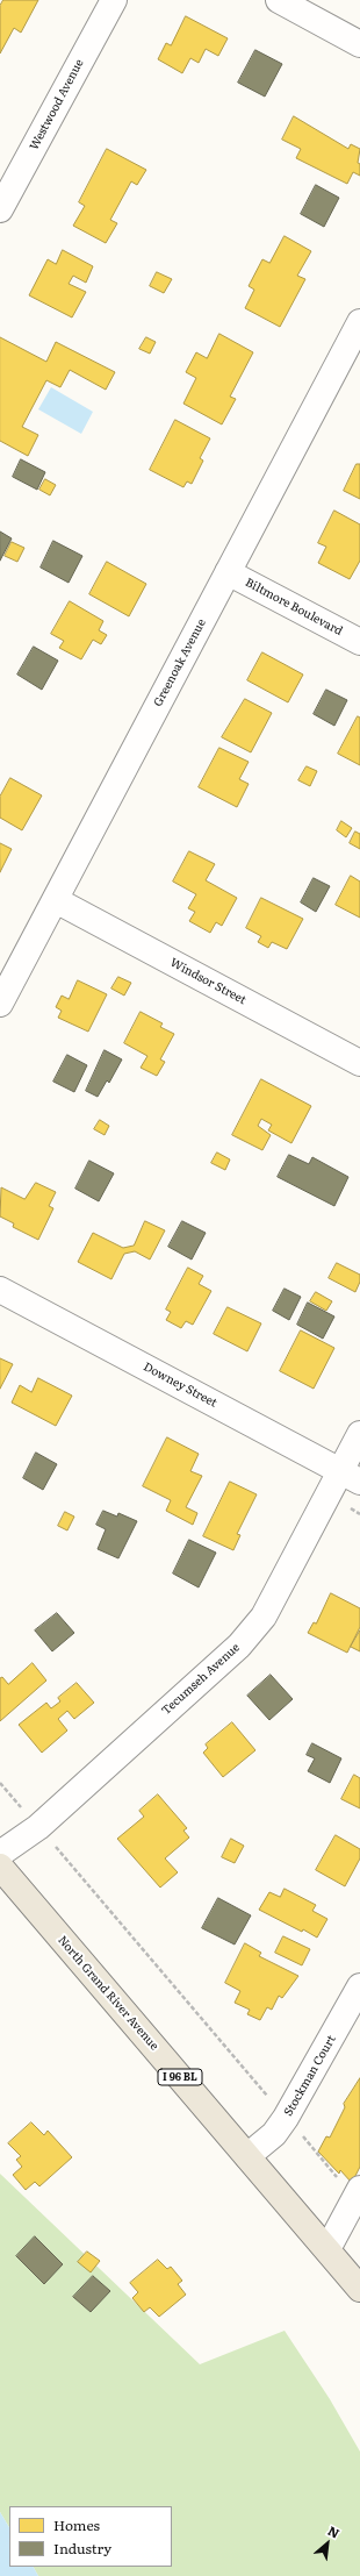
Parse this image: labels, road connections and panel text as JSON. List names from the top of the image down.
{
  "streets": {
    "main road": ["North Grand River Avenue", "I 96 BL"],
    "street": [
      "Westwood Avenue",
      "Biltmore Boulevard",
      "Greenoak Avenue",
      "Windsor Street",
      "Downey Street",
      "Tecumseh Avenue",
      "Stockman Court"
    ]
  },
  "crossings": [
    ["Biltmore Boulevard", "Greenoak Avenue"],
    ["Greenoak Avenue", "Windsor Street"],
    ["Downey Street", "Tecumseh Avenue"],
    ["North Grand River Avenue", "Stockman Court"]
  ],
  "legend": ["Homes", "Industry"],
  "north": "top right"
}
